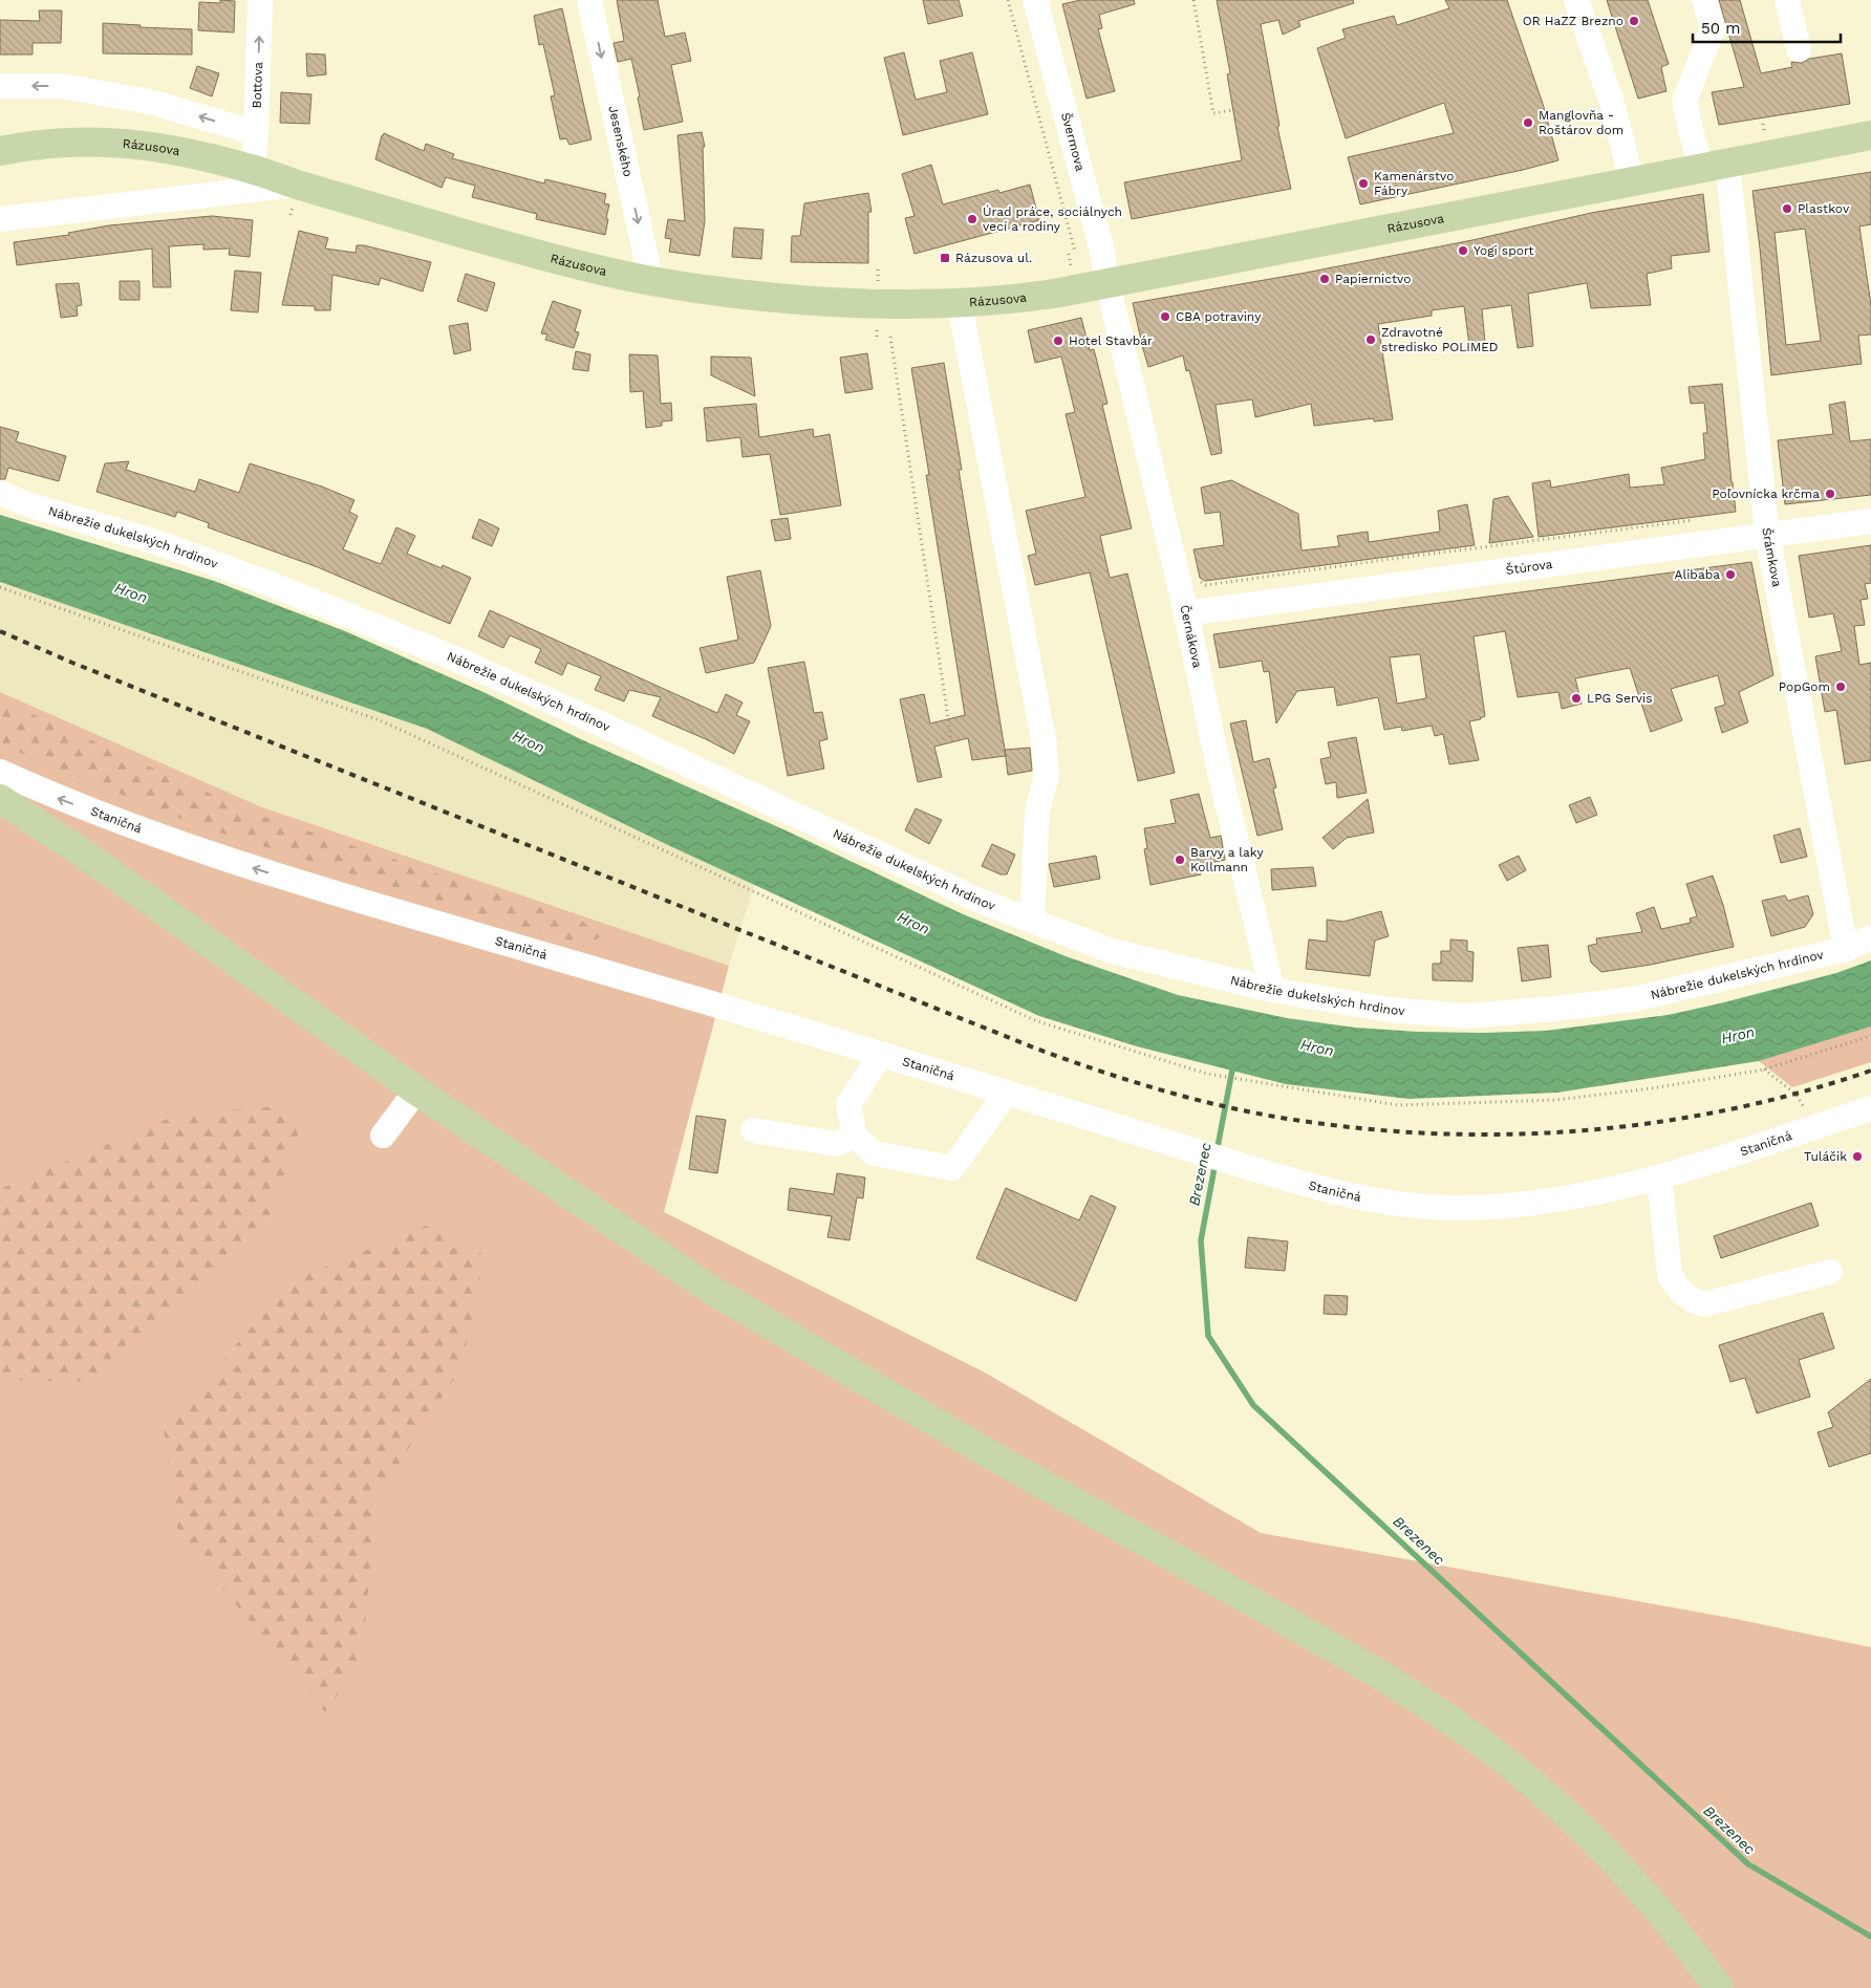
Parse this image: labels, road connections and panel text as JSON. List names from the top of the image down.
{
  "streets": {
    "main road": ["Rázusova"],
    "street": [
      "Bottova",
      "Jesenského",
      "Švermova",
      "Nábrežie dukelských hrdinov",
      "Šrámkova",
      "Štúrova",
      "Černákova",
      "Staničná"
    ]
  },
  "crossings": [
    ["Bottova", "Rázusova"],
    ["Jesenského", "Rázusova"],
    ["Švermova", "Rázusova"],
    ["Švermova", "Černákova"],
    ["Rázusova", "Nábrežie dukelských hrdinov"],
    ["Rázusova", "Šrámkova"],
    ["Rázusova", "Černákova"],
    ["Nábrežie dukelských hrdinov", "Šrámkova"],
    ["Nábrežie dukelských hrdinov", "Černákova"],
    ["Šrámkova", "Štúrova"],
    ["Štúrova", "Černákova"]
  ],
  "one_way": ["Bottova", "Jesenského", "Staničná"],
  "water": ["Hron", "Brezenec"],
  "places": {
    "other": [
      "OR HaZZ Brezno",
      "Manglovňa - Roštárov dom",
      "Kamenárstvo Fábry",
      "Plastkov",
      "Úrad práce, sociálnych vecí a rodiny",
      "Yogi sport",
      "Papiernictvo",
      "CBA potraviny",
      "Zdravotné stredisko POLIMED",
      "Hotel Stavbár",
      "Poľovnícka krčma",
      "Alibaba",
      "PopGom",
      "LPG Servis",
      "Barvy a laky Kollmann",
      "Tuláčik"
    ],
    "transit": ["Rázusova ul."]
  },
  "scale_bar": "50 m"
}
